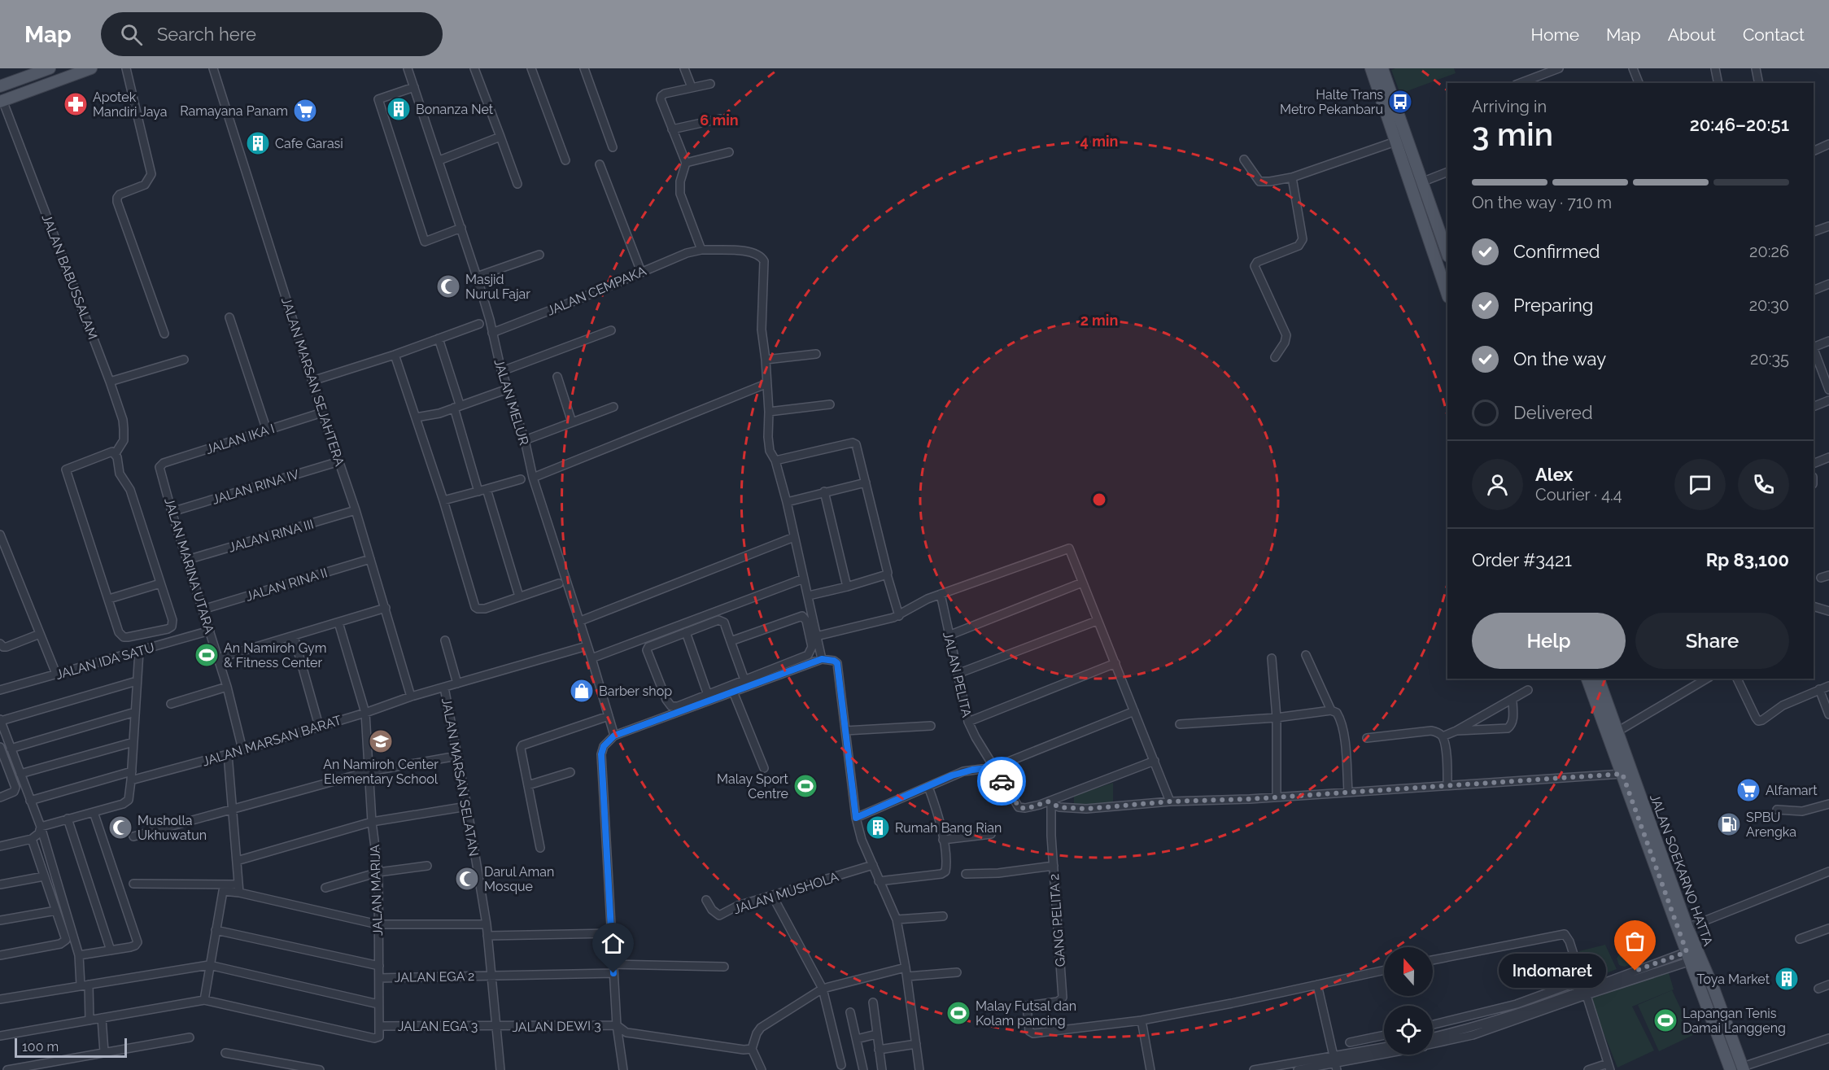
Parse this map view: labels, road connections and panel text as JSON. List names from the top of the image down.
{
  "streets": {
    "main road": ["JALAN SOEKARNO HATTA"],
    "street": [
      "JALAN BABUSSALAM",
      "JALAN CEMPAKA",
      "JALAN MARSAN SEJAHTERA",
      "JALAN MELUR",
      "JALAN IKA I",
      "JALAN RINA IV",
      "JALAN RINA III",
      "JALAN MARINA UTARA",
      "JALAN RINA II",
      "JALAN IDA SATU",
      "JALAN PELITA",
      "JALAN MARSAN BARAT",
      "JALAN MARSAN SELATAN",
      "JALAN MARIJA",
      "JALAN MUSHOLA",
      "GANG PELITA 2",
      "JALAN EGA 2",
      "JALAN EGA 3",
      "JALAN DEWI 3"
    ]
  },
  "crossings": [
    ["JALAN CEMPAKA", "JALAN MELUR"],
    ["JALAN MARSAN SEJAHTERA", "JALAN IKA I"],
    ["JALAN MARSAN SEJAHTERA", "JALAN RINA IV"],
    ["JALAN MARSAN SEJAHTERA", "JALAN RINA III"],
    ["JALAN MARSAN SEJAHTERA", "JALAN RINA II"],
    ["JALAN MARSAN SEJAHTERA", "JALAN MARSAN BARAT"],
    ["JALAN MELUR", "JALAN MARSAN BARAT"],
    ["JALAN IKA I", "JALAN MARINA UTARA"],
    ["JALAN RINA IV", "JALAN MARINA UTARA"],
    ["JALAN RINA III", "JALAN MARINA UTARA"],
    ["JALAN MARINA UTARA", "JALAN RINA II"],
    ["JALAN MARINA UTARA", "JALAN IDA SATU"],
    ["JALAN MARINA UTARA", "JALAN MARSAN BARAT"],
    ["JALAN PELITA", "JALAN SOEKARNO HATTA"],
    ["JALAN PELITA", "GANG PELITA 2"],
    ["JALAN MARSAN BARAT", "JALAN MARSAN SELATAN"],
    ["JALAN MARSAN BARAT", "JALAN MARIJA"],
    ["JALAN MARSAN SELATAN", "JALAN EGA 2"],
    ["JALAN MARSAN SELATAN", "JALAN EGA 3"],
    ["JALAN MARSAN SELATAN", "JALAN DEWI 3"],
    ["JALAN MARIJA", "JALAN EGA 2"],
    ["JALAN MARIJA", "JALAN EGA 3"],
    ["JALAN EGA 3", "JALAN DEWI 3"]
  ],
  "places": {
    "bus stop": ["Halte Trans Metro Pekanbaru"],
    "pharmacy": ["Apotek Mandiri Jaya"],
    "building": [
      "Bonanza Net",
      "Cafe Garasi",
      "Rumah Bang Rian",
      "Toya Market"
    ],
    "supermarket": ["Ramayana Panam", "Alfamart"],
    "mosque": ["Masjid Nurul Fajar", "Musholla Ukhuwatun", "Darul Aman Mosque"],
    "sports": [
      "An Namiroh Gym & Fitness Center",
      "Malay Sport Centre",
      "Malay Futsal dan Kolam pancing",
      "Lapangan Tenis Damai Langgeng"
    ],
    "shop": ["Barber shop"],
    "school or university": ["An Namiroh Center Elementary School"],
    "fuel station": ["SPBU Arengka"],
    "other": ["Indomaret"]
  },
  "scale_bar": "100 m",
  "north": "top",
  "page": {
    "header": "Map",
    "search": "Search here",
    "nav": [
      "Home",
      "Map",
      "About",
      "Contact"
    ],
    "heading": ["3 min", "Arriving in", "20:46–20:51"],
    "panel": [
      "Alex",
      "Courier · 4.4",
      "Order #3421",
      "Rp 83,100"
    ],
    "bar": "On the way · 710 m",
    "list": [
      ["Confirmed", "20:26"],
      ["Preparing", "20:30"],
      ["On the way", "20:35"],
      "Delivered"
    ],
    "buttons": ["Help", "Share"],
    "bubble": "Indomaret",
    "scale": "100 m"
  },
  "rings": ["6 min", "4 min", "2 min"]
}
